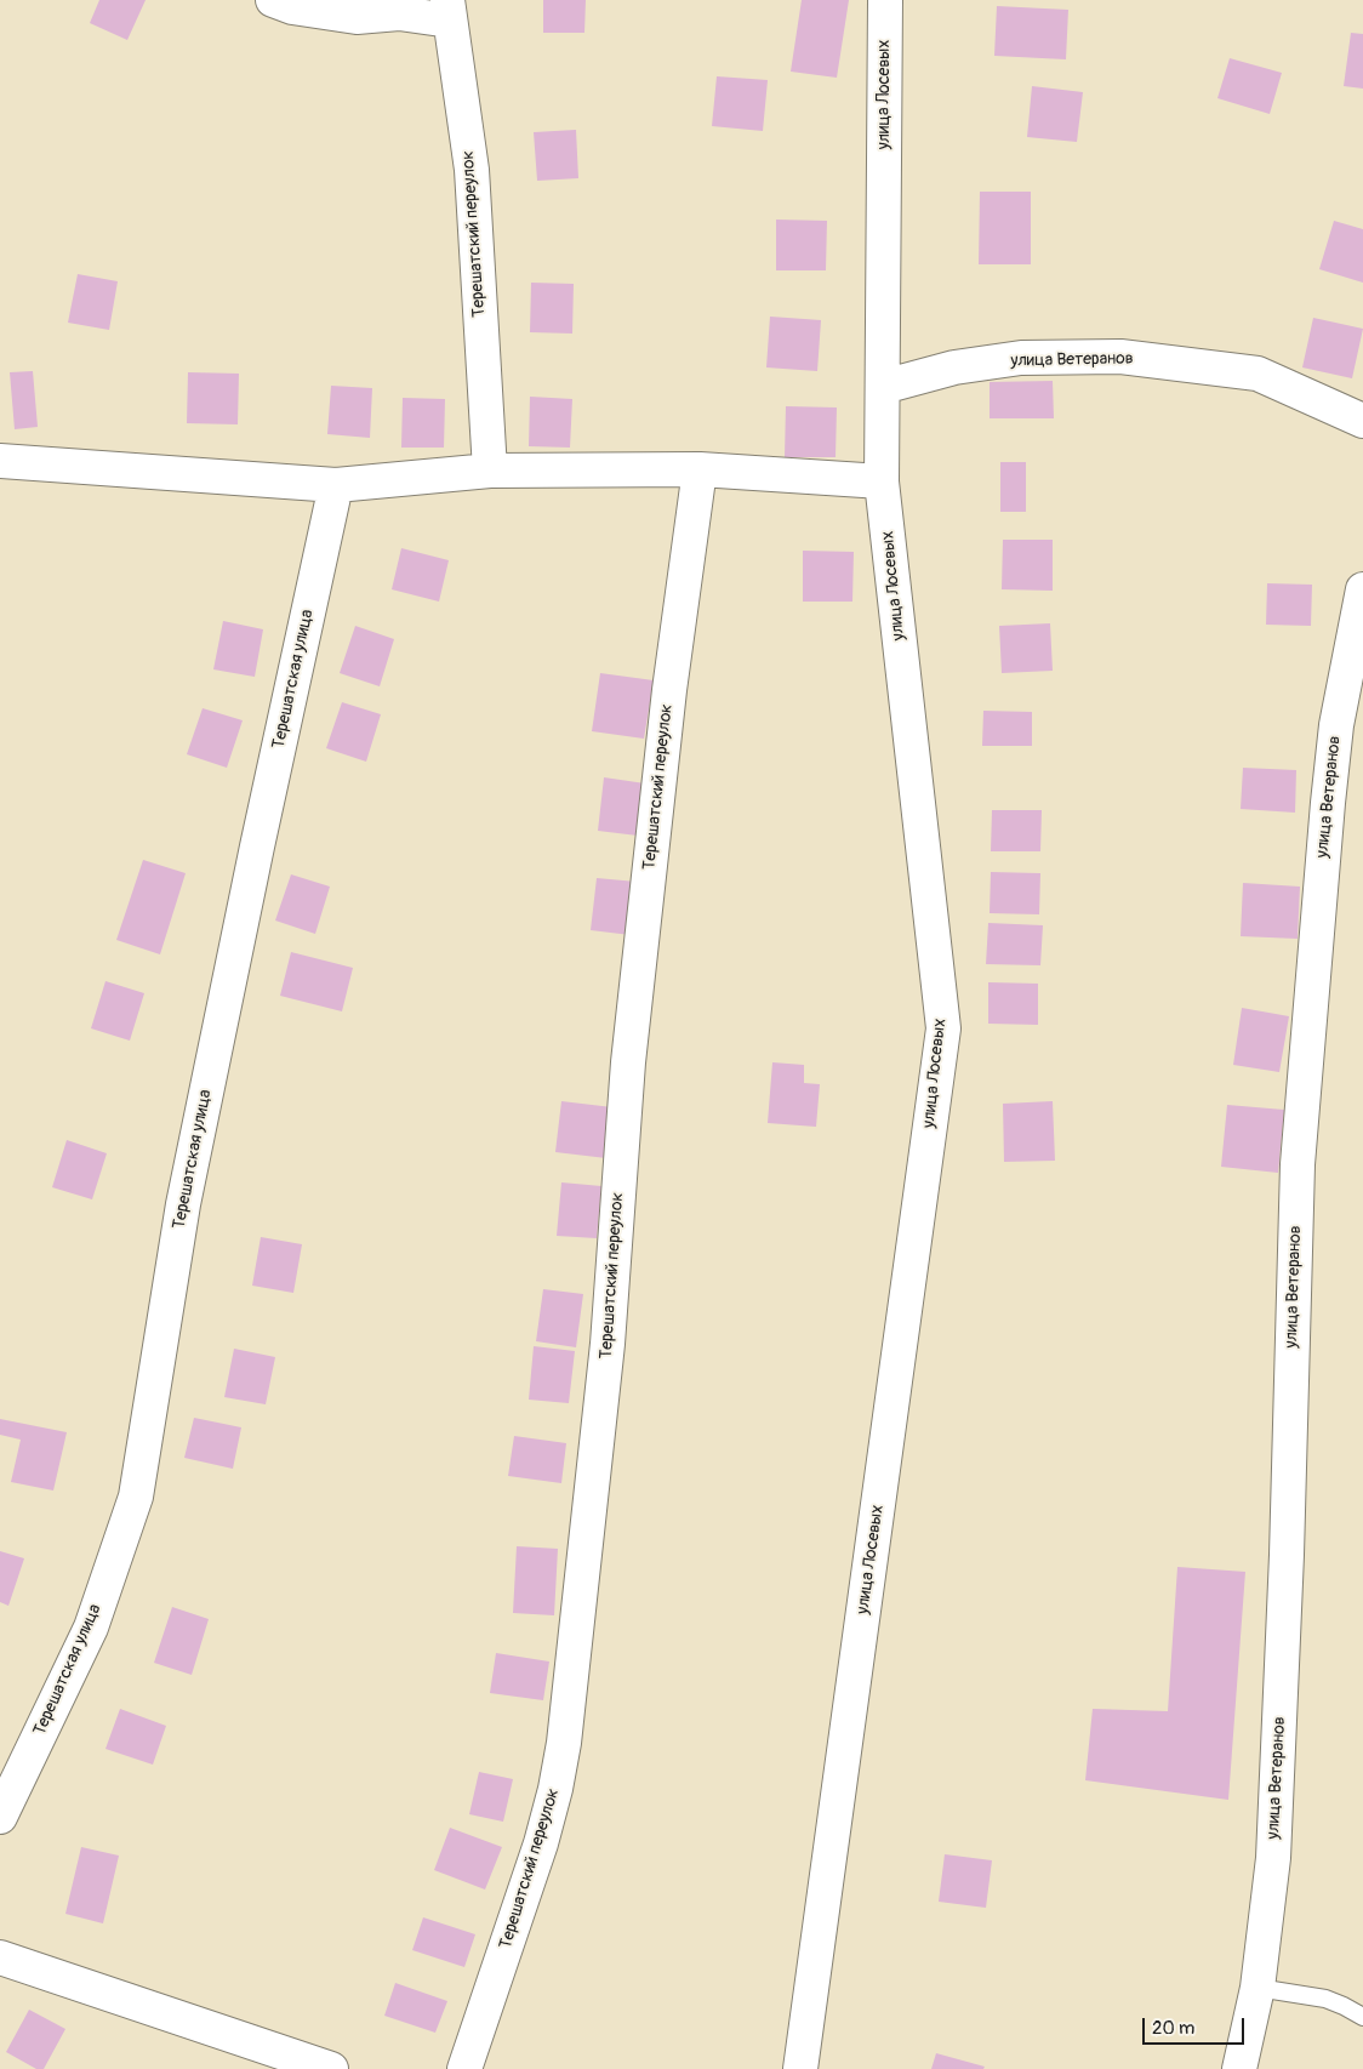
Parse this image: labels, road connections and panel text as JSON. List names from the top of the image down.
{
  "streets": {
    "street": [
      "улица Лосевых",
      "Терешатский переулок",
      "улица Ветеранов",
      "Терешатская улица"
    ]
  },
  "crossings": [
    ["улица Лосевых", "улица Ветеранов"]
  ],
  "scale_bar": "20 m"
}
